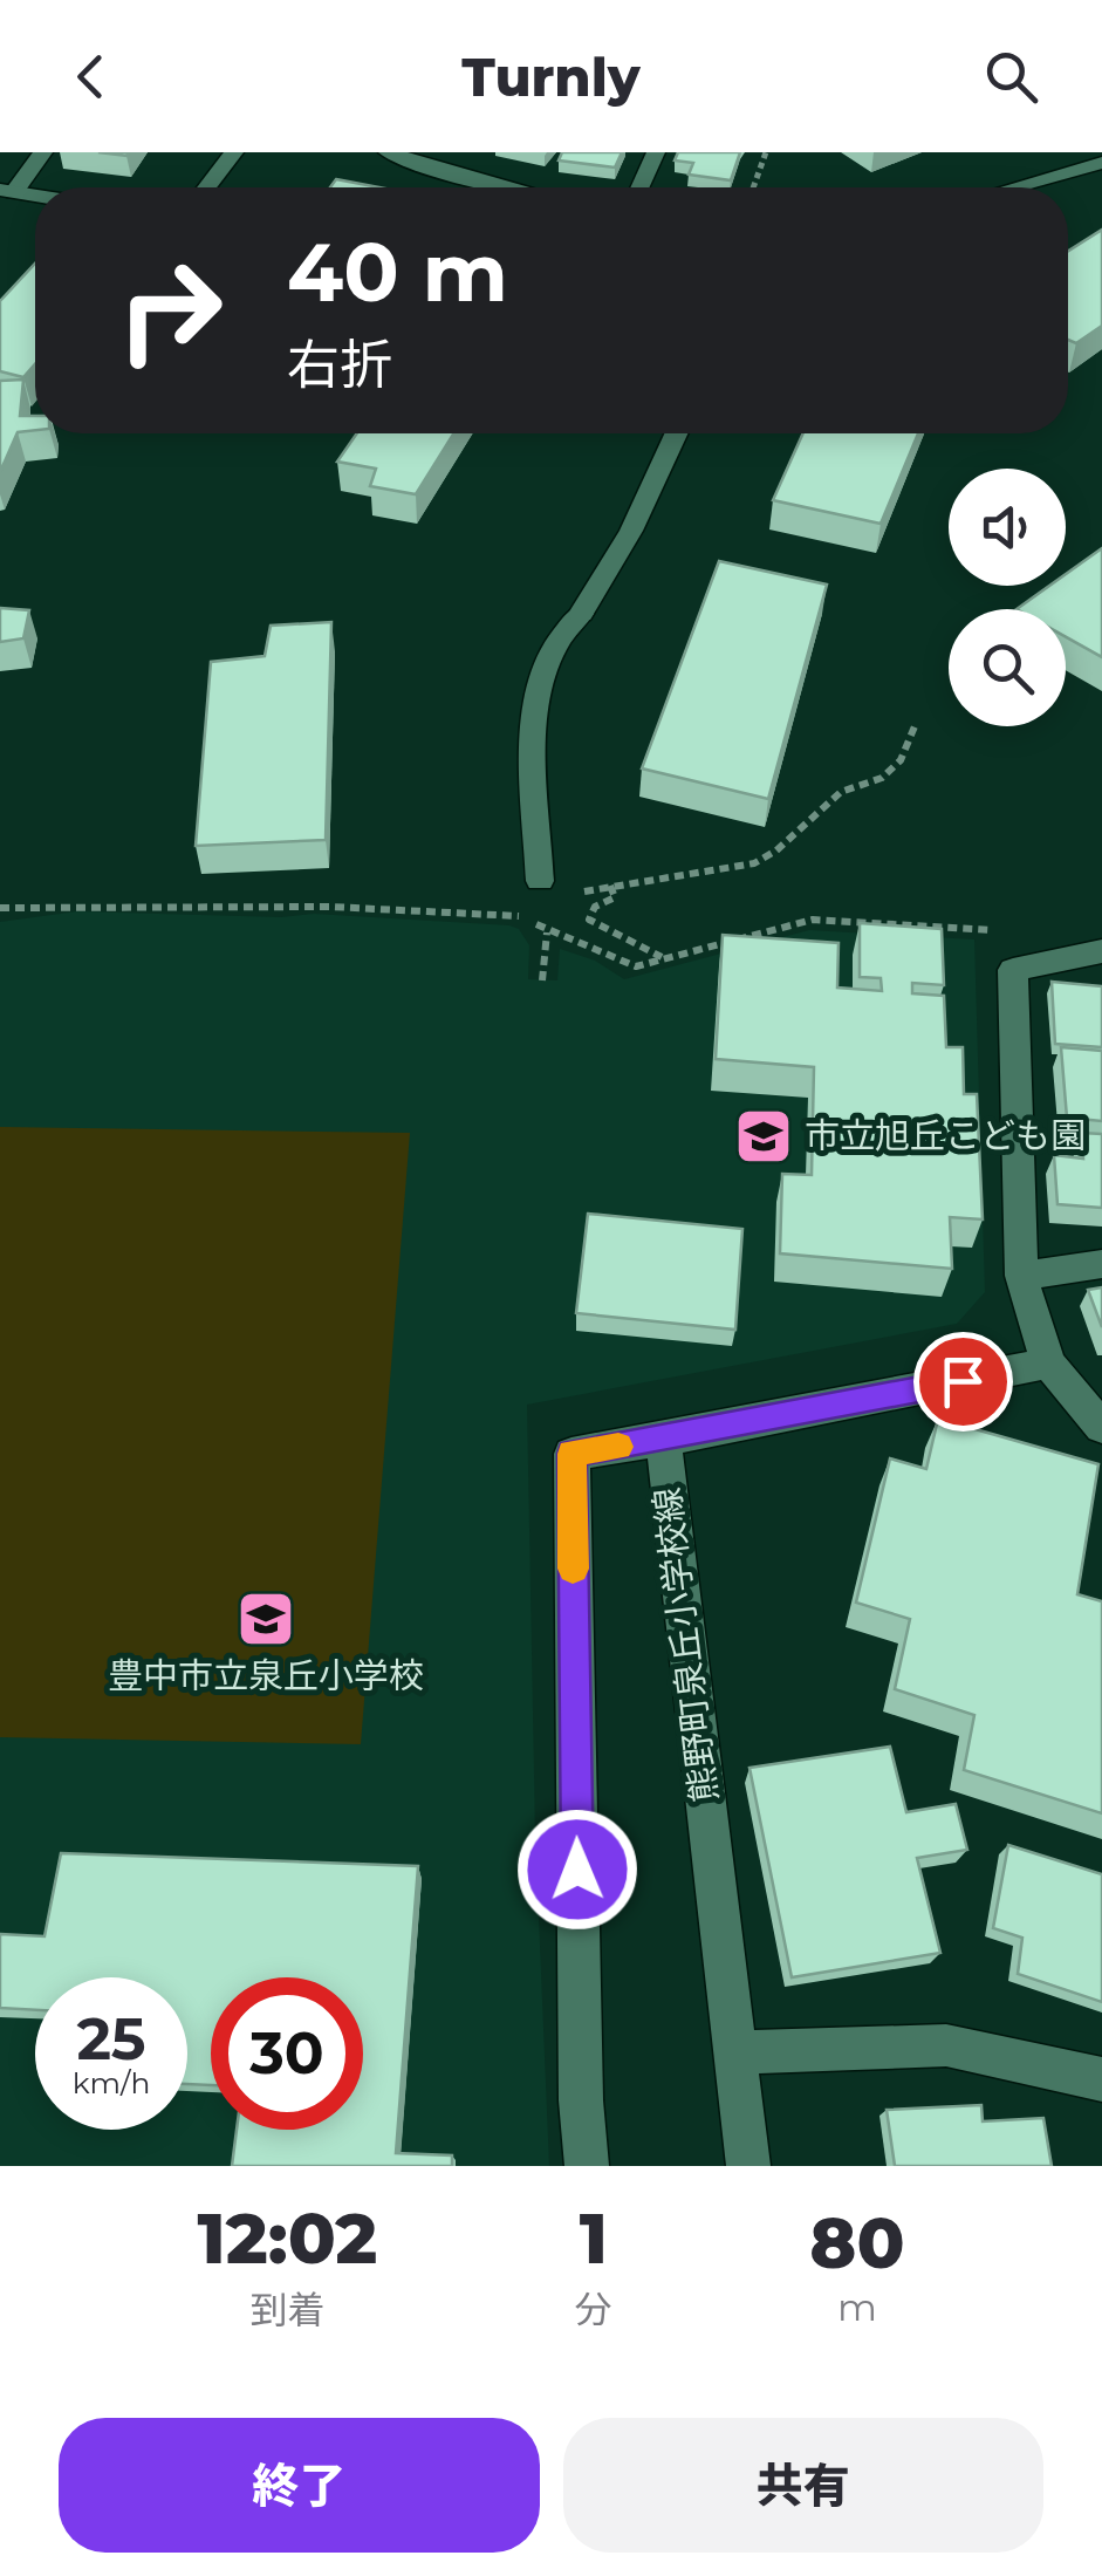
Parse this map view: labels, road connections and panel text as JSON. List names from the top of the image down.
{
  "streets": {
    "street": ["熊野町泉丘小学校線"]
  },
  "places": {
    "school or university": ["市立旭丘こども園", "豊中市立泉丘小学校"]
  },
  "page": {
    "header": "Turnly",
    "turn": ["40 m", "右折"],
    "speed": "25 km/h",
    "limit": "30",
    "eta": [
      "12:02",
      "到着",
      "1",
      "分",
      "80",
      "m"
    ],
    "buttons": ["終了", "共有"]
  }
}
